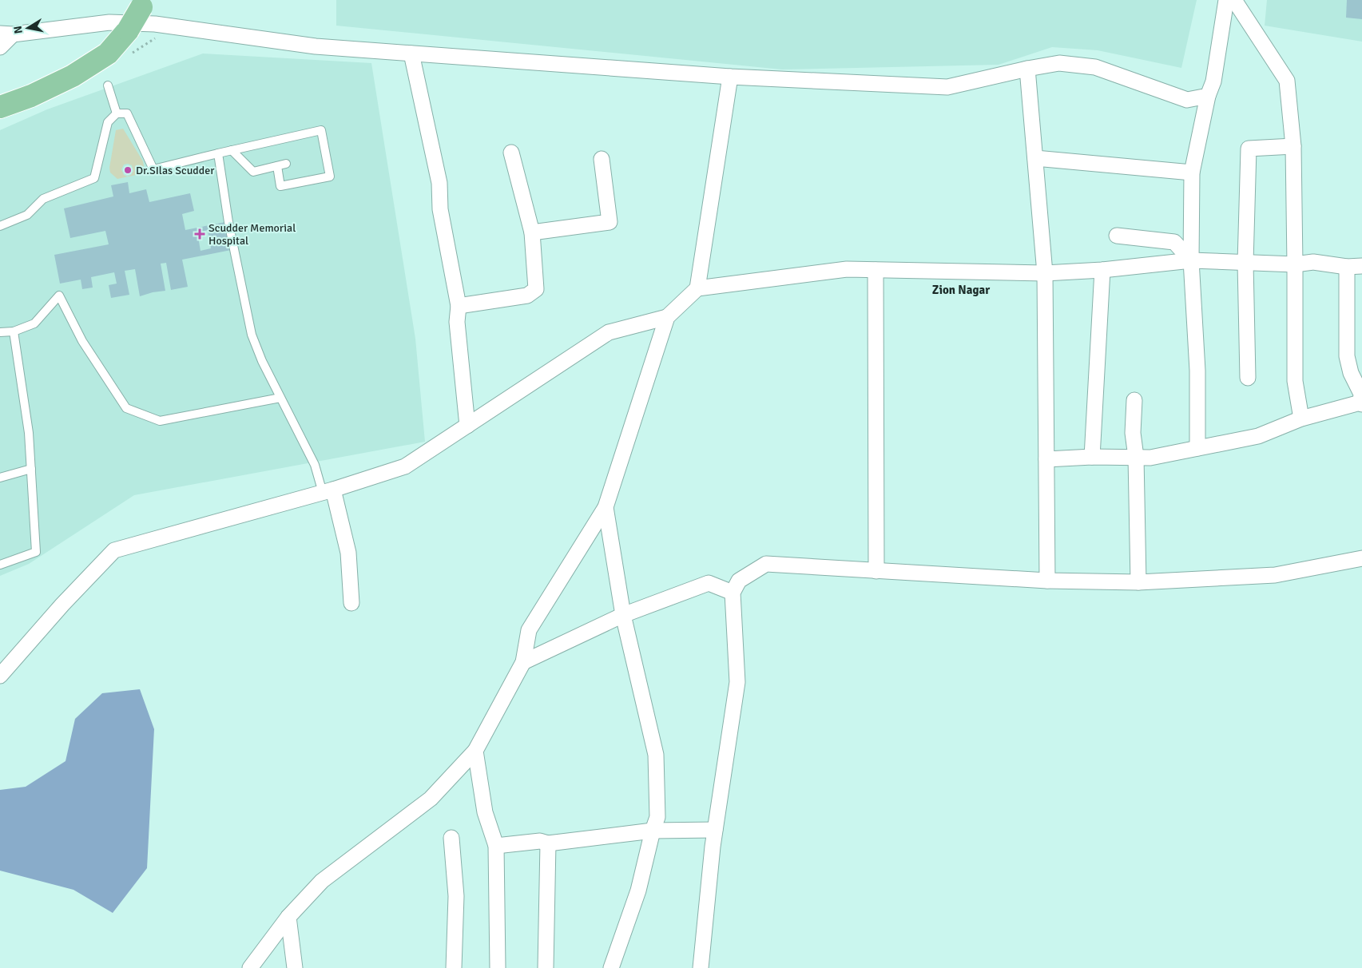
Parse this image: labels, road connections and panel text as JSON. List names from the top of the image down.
{
  "districts": ["Zion Nagar"],
  "places": {
    "other": ["Dr.SIlas Scudder"],
    "health": ["Scudder Memorial Hospital"]
  },
  "north": "left"
}
